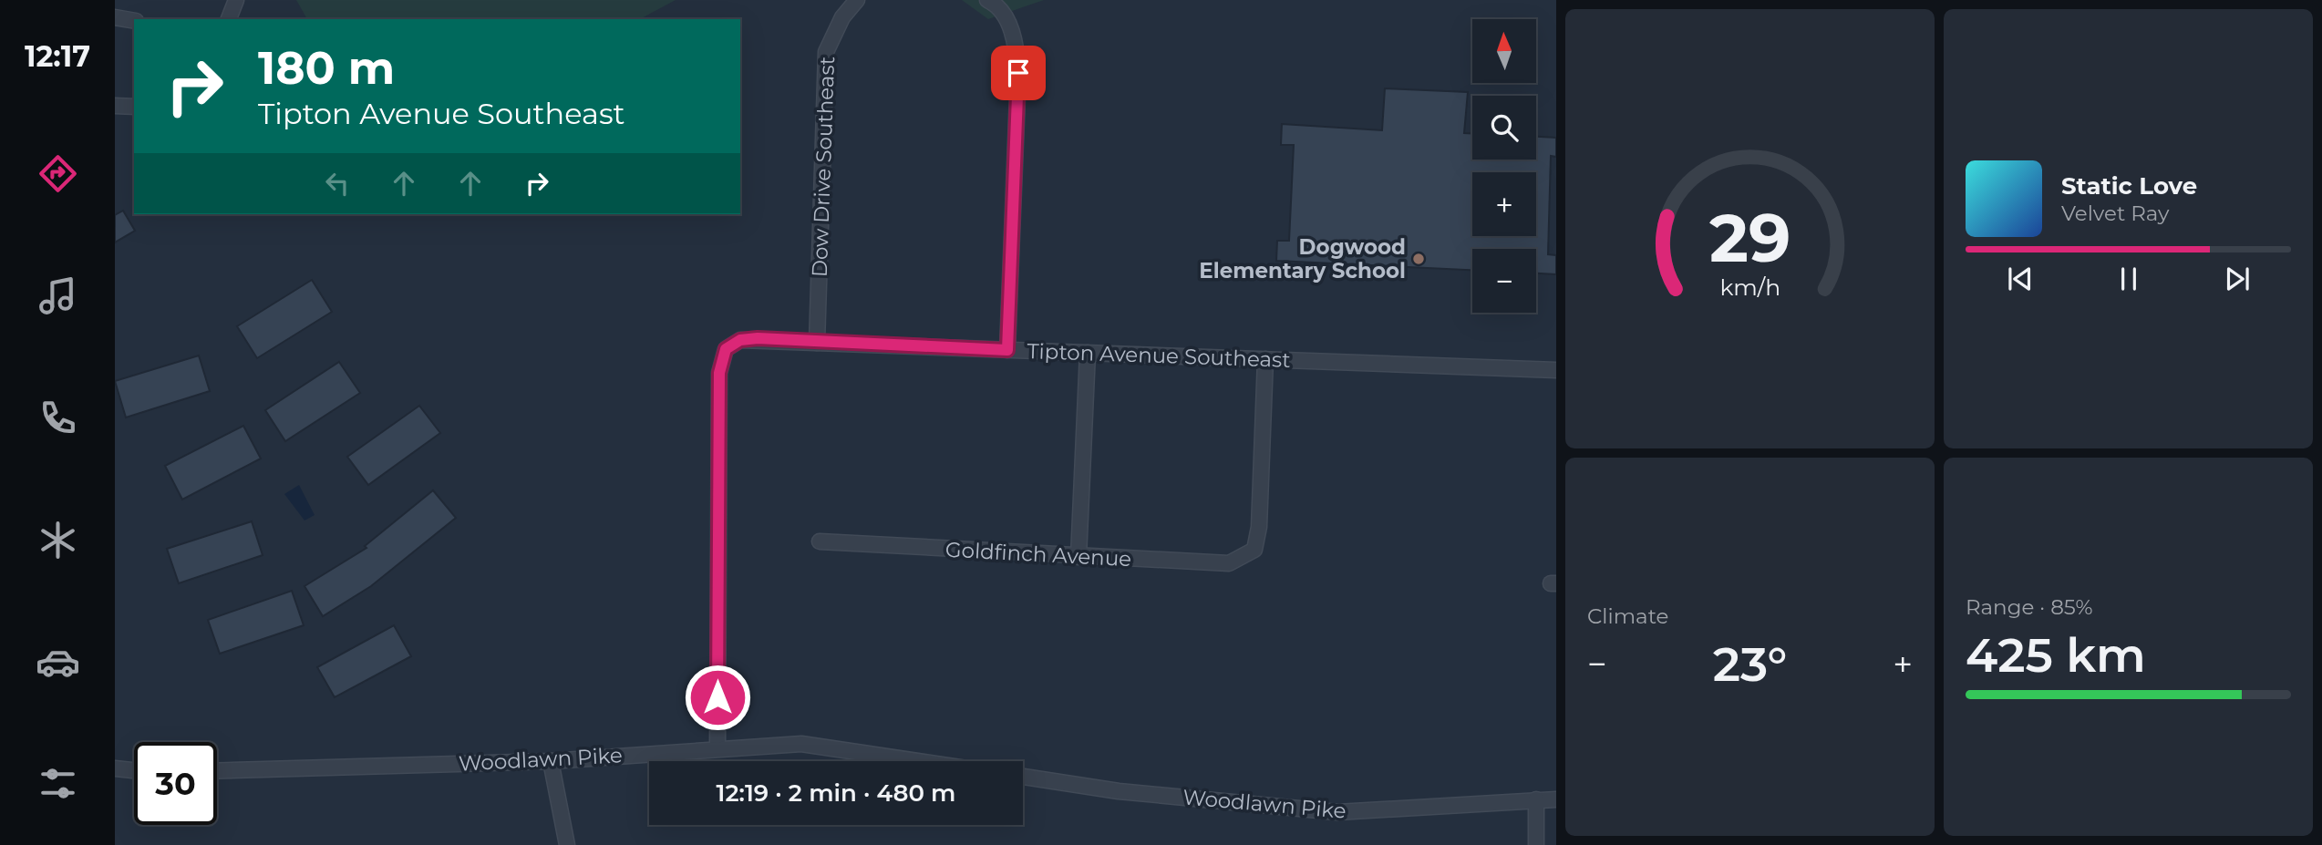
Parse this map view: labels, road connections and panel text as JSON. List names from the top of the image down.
{
  "streets": {
    "street": [
      "Dow Drive Southeast",
      "Tipton Avenue Southeast",
      "Goldfinch Avenue",
      "Woodlawn Pike"
    ]
  },
  "crossings": [
    ["Dow Drive Southeast", "Tipton Avenue Southeast"],
    ["Tipton Avenue Southeast", "Goldfinch Avenue"],
    ["Tipton Avenue Southeast", "Woodlawn Pike"]
  ],
  "places": ["Dogwood Elementary School"],
  "north": "top",
  "page": {
    "tabs": "12:17",
    "map_buttons": ["+", "−"],
    "turn": ["180 m", "Tipton Avenue Southeast"],
    "song": ["Static Love", "Velvet Ray"],
    "tile": [
      "Climate",
      ["Range · 85%", "425 km"]
    ],
    "heat": ["−", "23°", "+"],
    "limit": "30",
    "trip": "12:19 · 2 min · 480 m",
    "gauge": ["29", "km/h"]
  }
}
